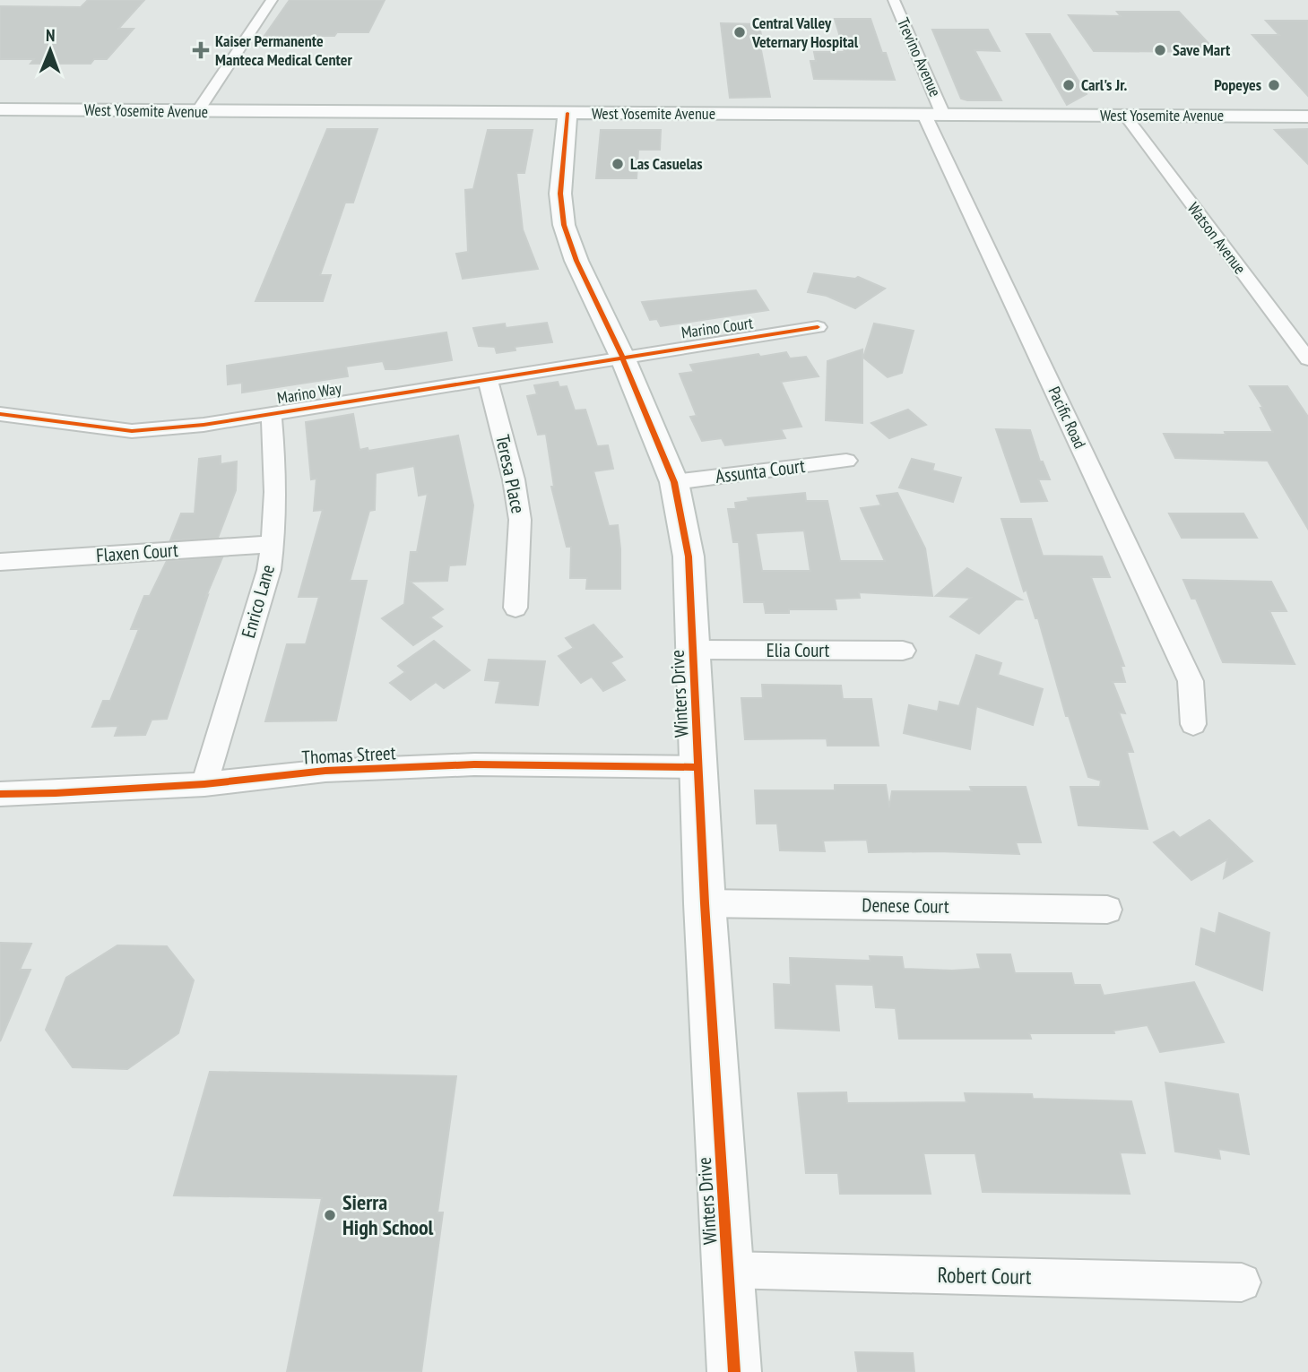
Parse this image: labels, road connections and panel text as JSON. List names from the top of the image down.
{
  "streets": {
    "main road": ["West Yosemite Avenue", "Winters Drive"],
    "street": [
      "Trevino Avenue",
      "Watson Avenue",
      "Marino Court",
      "Marino Way",
      "Pacific Road",
      "Assunta Court",
      "Teresa Place",
      "Flaxen Court",
      "Enrico Lane",
      "Elia Court",
      "Thomas Street",
      "Denese Court",
      "Robert Court"
    ]
  },
  "crossings": [
    ["Trevino Avenue", "West Yosemite Avenue"],
    ["Trevino Avenue", "Pacific Road"],
    ["West Yosemite Avenue", "Watson Avenue"],
    ["West Yosemite Avenue", "Pacific Road"],
    ["West Yosemite Avenue", "Winters Drive"],
    ["Marino Court", "Marino Way"],
    ["Marino Court", "Winters Drive"],
    ["Marino Way", "Teresa Place"],
    ["Marino Way", "Enrico Lane"],
    ["Marino Way", "Winters Drive"],
    ["Assunta Court", "Winters Drive"],
    ["Flaxen Court", "Enrico Lane"],
    ["Enrico Lane", "Thomas Street"],
    ["Elia Court", "Winters Drive"],
    ["Winters Drive", "Thomas Street"],
    ["Winters Drive", "Denese Court"],
    ["Winters Drive", "Robert Court"]
  ],
  "places": {
    "other": [
      "Central Valley Veternary Hospital",
      "Save Mart",
      "Carl's Jr.",
      "Popeyes",
      "Las Casuelas",
      "Sierra High School"
    ],
    "health": ["Kaiser Permanente Manteca Medical Center"]
  },
  "north": "top"
}
